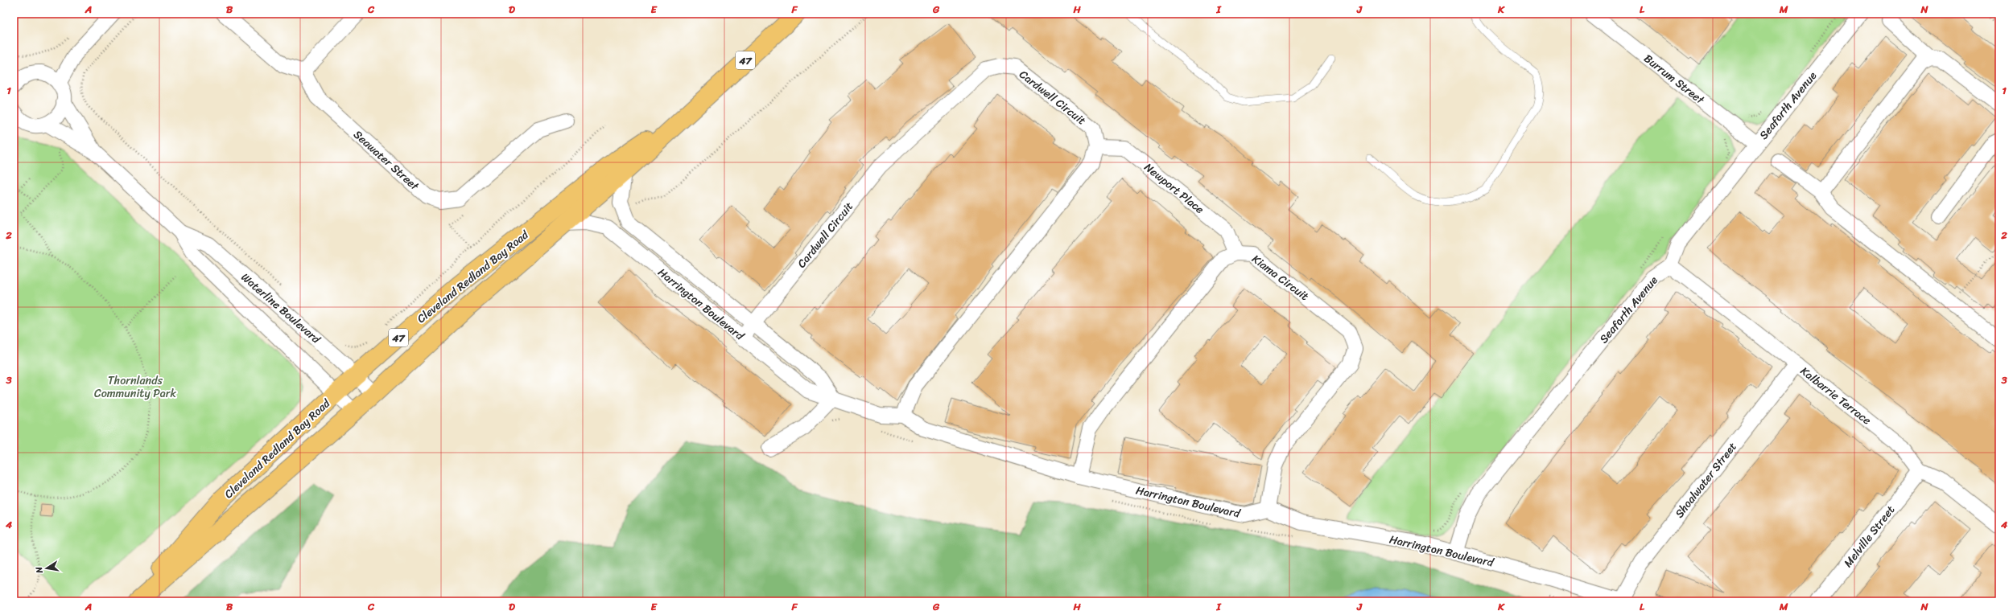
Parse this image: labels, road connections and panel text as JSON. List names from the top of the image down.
{
  "streets": {
    "highway": ["47", "Cleveland Redland Bay Road"],
    "street": [
      "Burrum Street",
      "Cardwell Circuit",
      "Seaforth Avenue",
      "Seawater Street",
      "Newport Place",
      "Kiama Circuit",
      "Harrington Boulevard",
      "Waterline Boulevard",
      "Kalbarrie Terrace",
      "Shoalwater Street",
      "Melville Street"
    ]
  },
  "crossings": [
    ["Burrum Street", "Seaforth Avenue"],
    ["Cardwell Circuit", "Newport Place"],
    ["Cardwell Circuit", "Harrington Boulevard"],
    ["Seaforth Avenue", "Harrington Boulevard"],
    ["Seaforth Avenue", "Kalbarrie Terrace"],
    ["Newport Place", "Kiama Circuit"],
    ["Cleveland Redland Bay Road", "Harrington Boulevard"],
    ["Cleveland Redland Bay Road", "Waterline Boulevard"],
    ["Kiama Circuit", "Harrington Boulevard"],
    ["Harrington Boulevard", "Shoalwater Street"],
    ["Kalbarrie Terrace", "Shoalwater Street"],
    ["Kalbarrie Terrace", "Melville Street"]
  ],
  "parks": ["Thornlands Community Park"],
  "north": "left",
  "grid": {
    "columns": [
      "A",
      "B",
      "C",
      "D",
      "E",
      "F",
      "G",
      "H",
      "I",
      "J",
      "K",
      "L",
      "M",
      "N"
    ],
    "rows": [
      "1",
      "2",
      "3",
      "4"
    ]
  }
}
